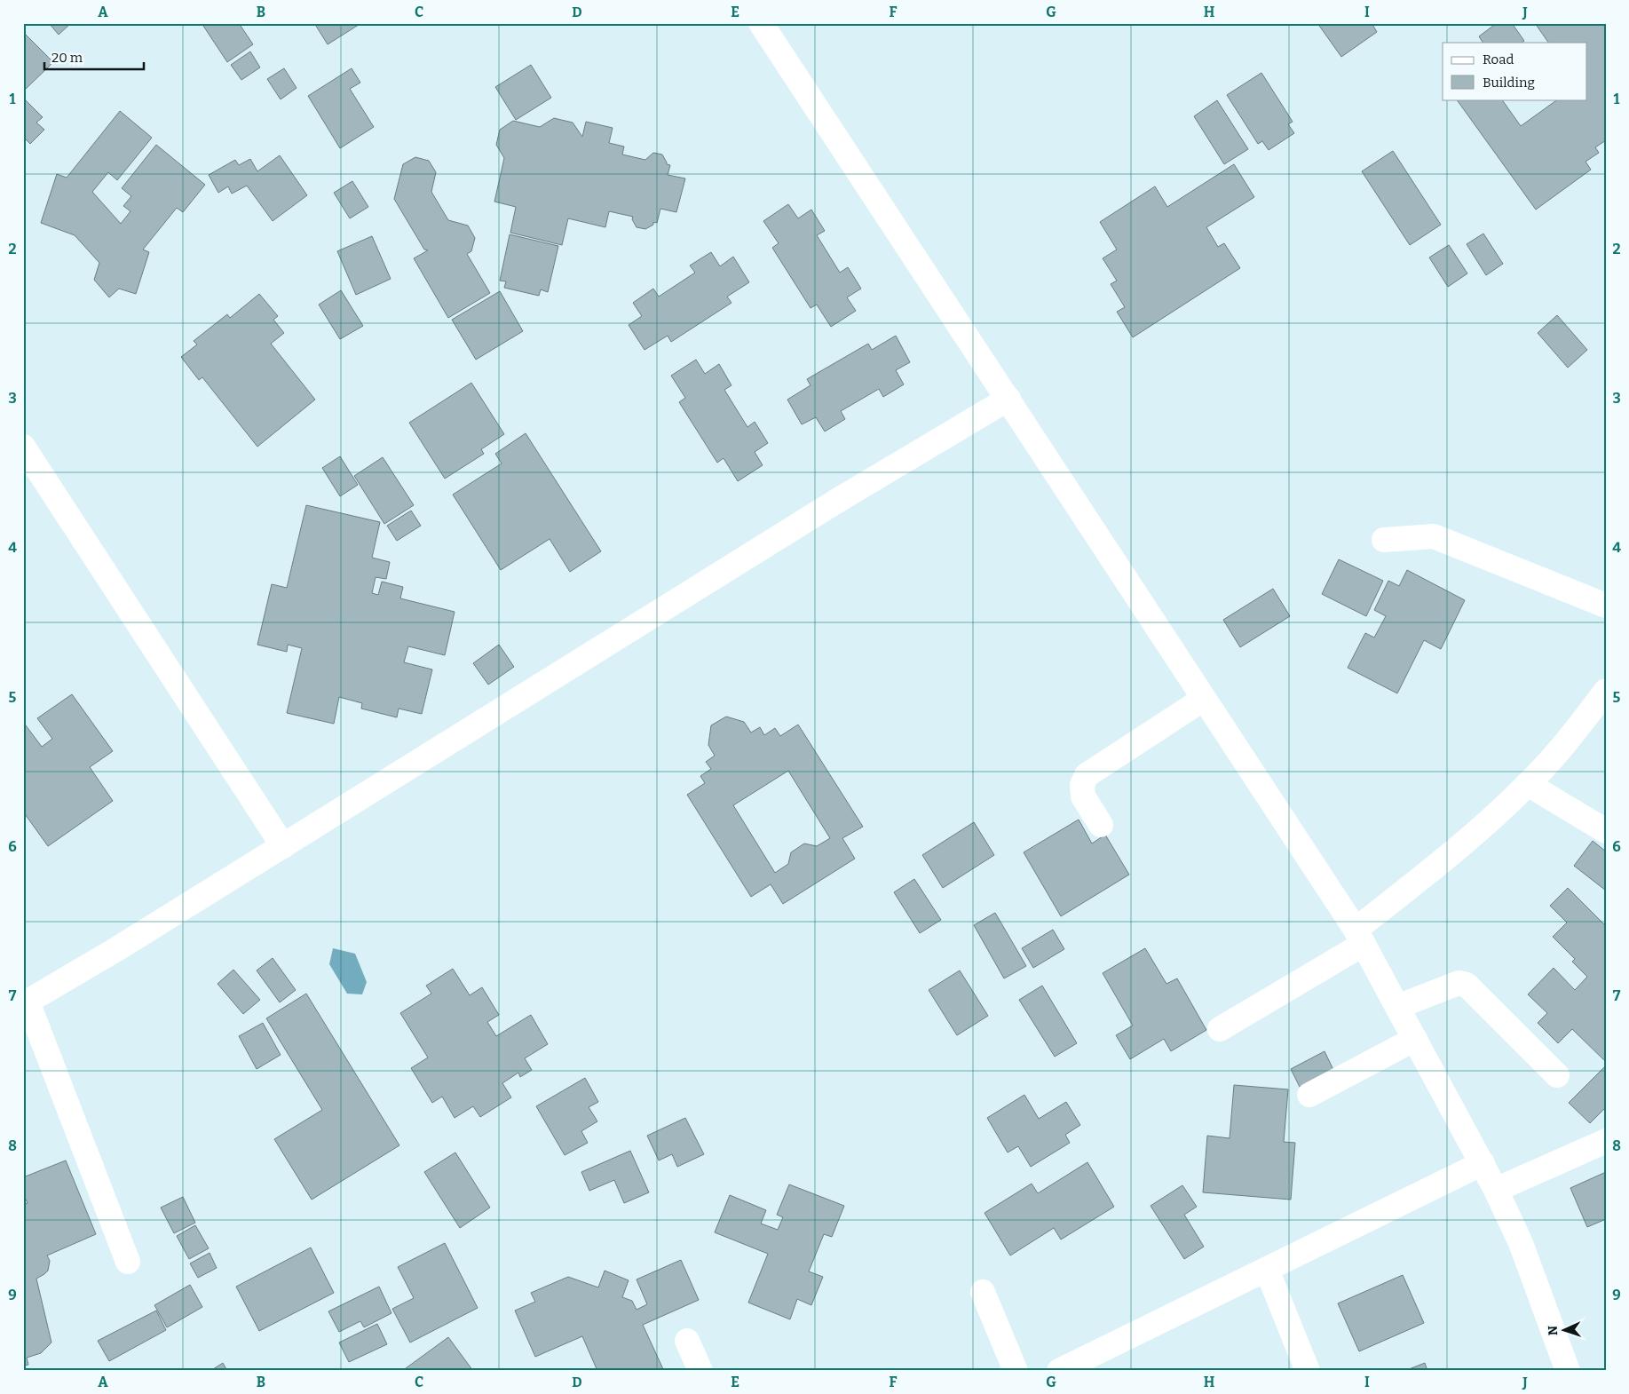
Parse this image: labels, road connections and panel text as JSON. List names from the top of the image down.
{
  "legend": ["Road", "Building"],
  "scale_bar": "20 m",
  "north": "left",
  "grid": {
    "columns": [
      "A",
      "B",
      "C",
      "D",
      "E",
      "F",
      "G",
      "H",
      "I",
      "J"
    ],
    "rows": [
      "1",
      "2",
      "3",
      "4",
      "5",
      "6",
      "7",
      "8",
      "9"
    ]
  }
}
